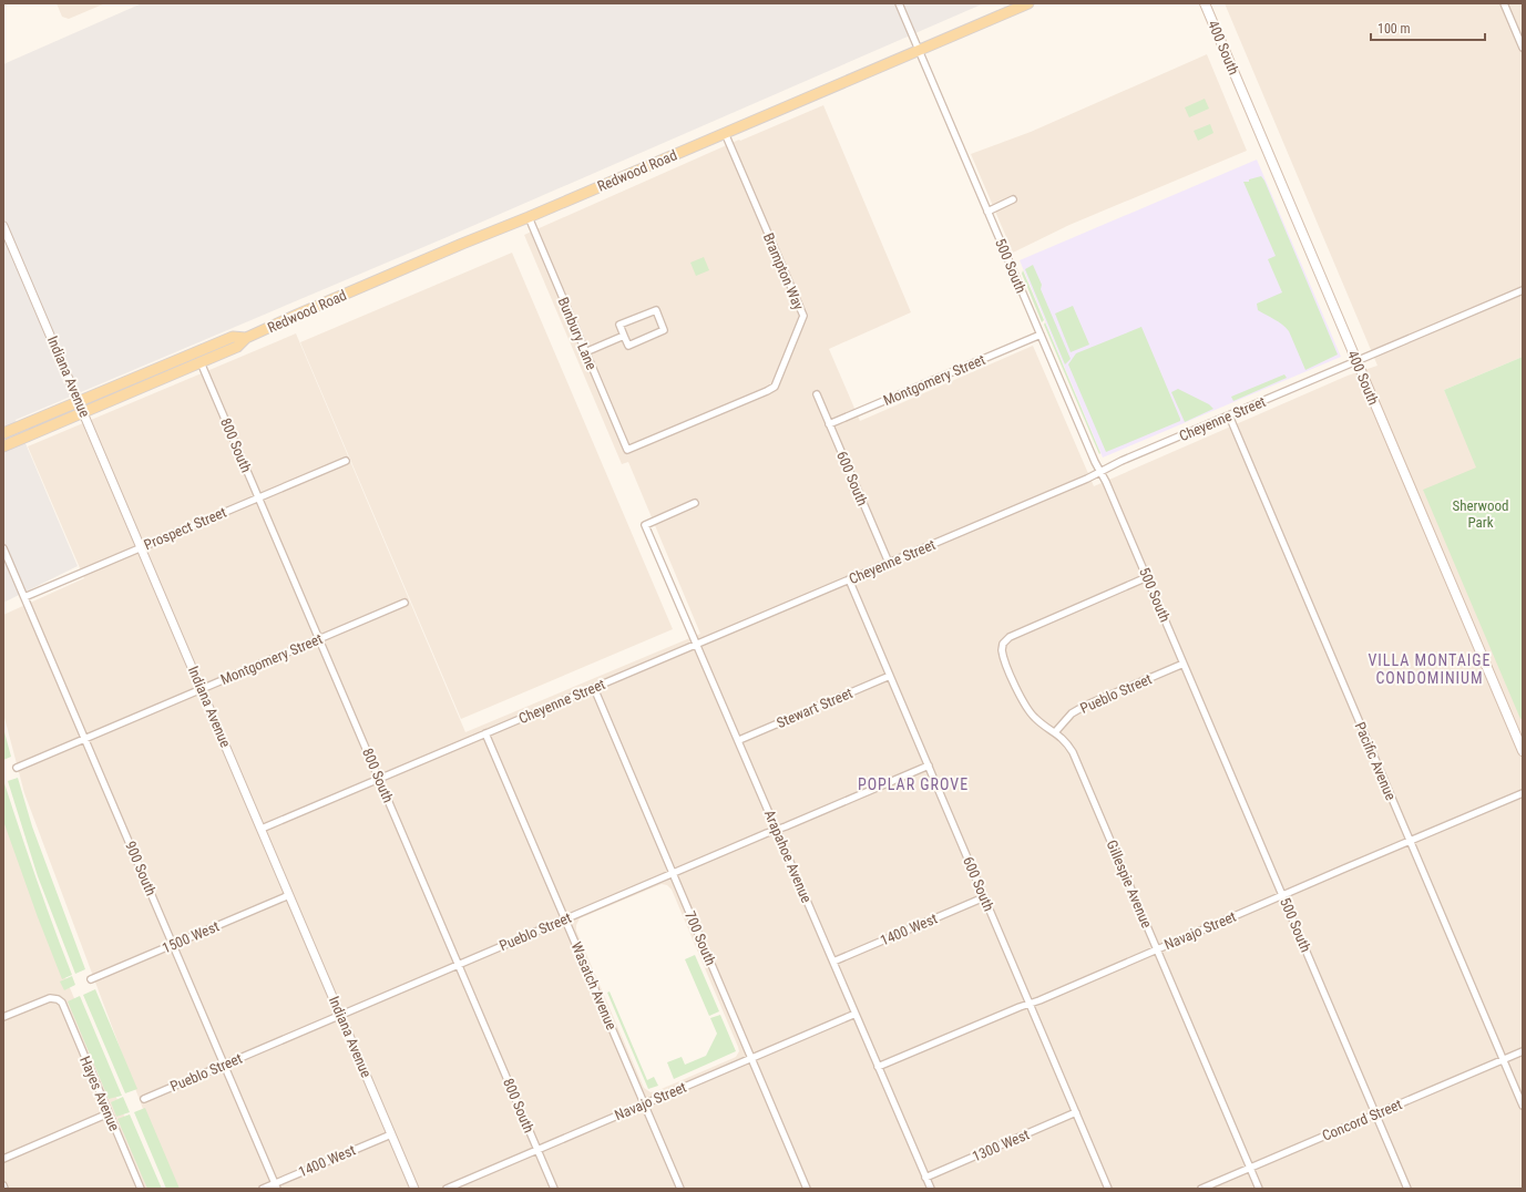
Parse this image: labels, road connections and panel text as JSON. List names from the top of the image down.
{
  "streets": {
    "main road": ["400 South", "Redwood Road"],
    "street": [
      "500 South",
      "Brampton Way",
      "Bunbury Lane",
      "Indiana Avenue",
      "Montgomery Street",
      "Cheyenne Street",
      "800 South",
      "600 South",
      "Prospect Street",
      "Pueblo Street",
      "Stewart Street",
      "Pacific Avenue",
      "Arapahoe Avenue",
      "900 South",
      "Gillespie Avenue",
      "1400 West",
      "Navajo Street",
      "1500 West",
      "700 South",
      "Wasatch Avenue",
      "Hayes Avenue",
      "Concord Street",
      "1300 West"
    ]
  },
  "crossings": [
    ["400 South", "Cheyenne Street"],
    ["Redwood Road", "500 South"],
    ["Redwood Road", "Brampton Way"],
    ["Redwood Road", "Bunbury Lane"],
    ["Redwood Road", "Indiana Avenue"],
    ["Redwood Road", "800 South"],
    ["500 South", "Montgomery Street"],
    ["500 South", "Cheyenne Street"],
    ["500 South", "Pueblo Street"],
    ["500 South", "Gillespie Avenue"],
    ["500 South", "Navajo Street"],
    ["500 South", "Concord Street"],
    ["Brampton Way", "Bunbury Lane"],
    ["Indiana Avenue", "Montgomery Street"],
    ["Indiana Avenue", "Cheyenne Street"],
    ["Indiana Avenue", "Prospect Street"],
    ["Indiana Avenue", "Pueblo Street"],
    ["Indiana Avenue", "1400 West"],
    ["Indiana Avenue", "1500 West"],
    ["Montgomery Street", "800 South"],
    ["Montgomery Street", "600 South"],
    ["Montgomery Street", "900 South"],
    ["Cheyenne Street", "800 South"],
    ["Cheyenne Street", "600 South"],
    ["Cheyenne Street", "Pacific Avenue"],
    ["Cheyenne Street", "Arapahoe Avenue"],
    ["Cheyenne Street", "700 South"],
    ["Cheyenne Street", "Wasatch Avenue"],
    ["800 South", "Prospect Street"],
    ["800 South", "Pueblo Street"],
    ["800 South", "Navajo Street"],
    ["600 South", "Pueblo Street"],
    ["600 South", "Stewart Street"],
    ["600 South", "1400 West"],
    ["600 South", "Navajo Street"],
    ["600 South", "1300 West"],
    ["Prospect Street", "900 South"],
    ["Pueblo Street", "Arapahoe Avenue"],
    ["Pueblo Street", "900 South"],
    ["Pueblo Street", "Gillespie Avenue"],
    ["Pueblo Street", "700 South"],
    ["Pueblo Street", "Wasatch Avenue"],
    ["Stewart Street", "Arapahoe Avenue"],
    ["Pacific Avenue", "Navajo Street"],
    ["Pacific Avenue", "Concord Street"],
    ["Arapahoe Avenue", "1400 West"],
    ["Arapahoe Avenue", "Navajo Street"],
    ["Arapahoe Avenue", "1300 West"],
    ["900 South", "1400 West"],
    ["900 South", "1500 West"],
    ["Gillespie Avenue", "Navajo Street"],
    ["Gillespie Avenue", "Concord Street"],
    ["Navajo Street", "700 South"],
    ["Navajo Street", "Wasatch Avenue"]
  ],
  "districts": ["VILLA MONTAIGE CONDOMINIUM", "POPLAR GROVE"],
  "parks": ["Sherwood Park"],
  "scale_bar": "100 m"
}
